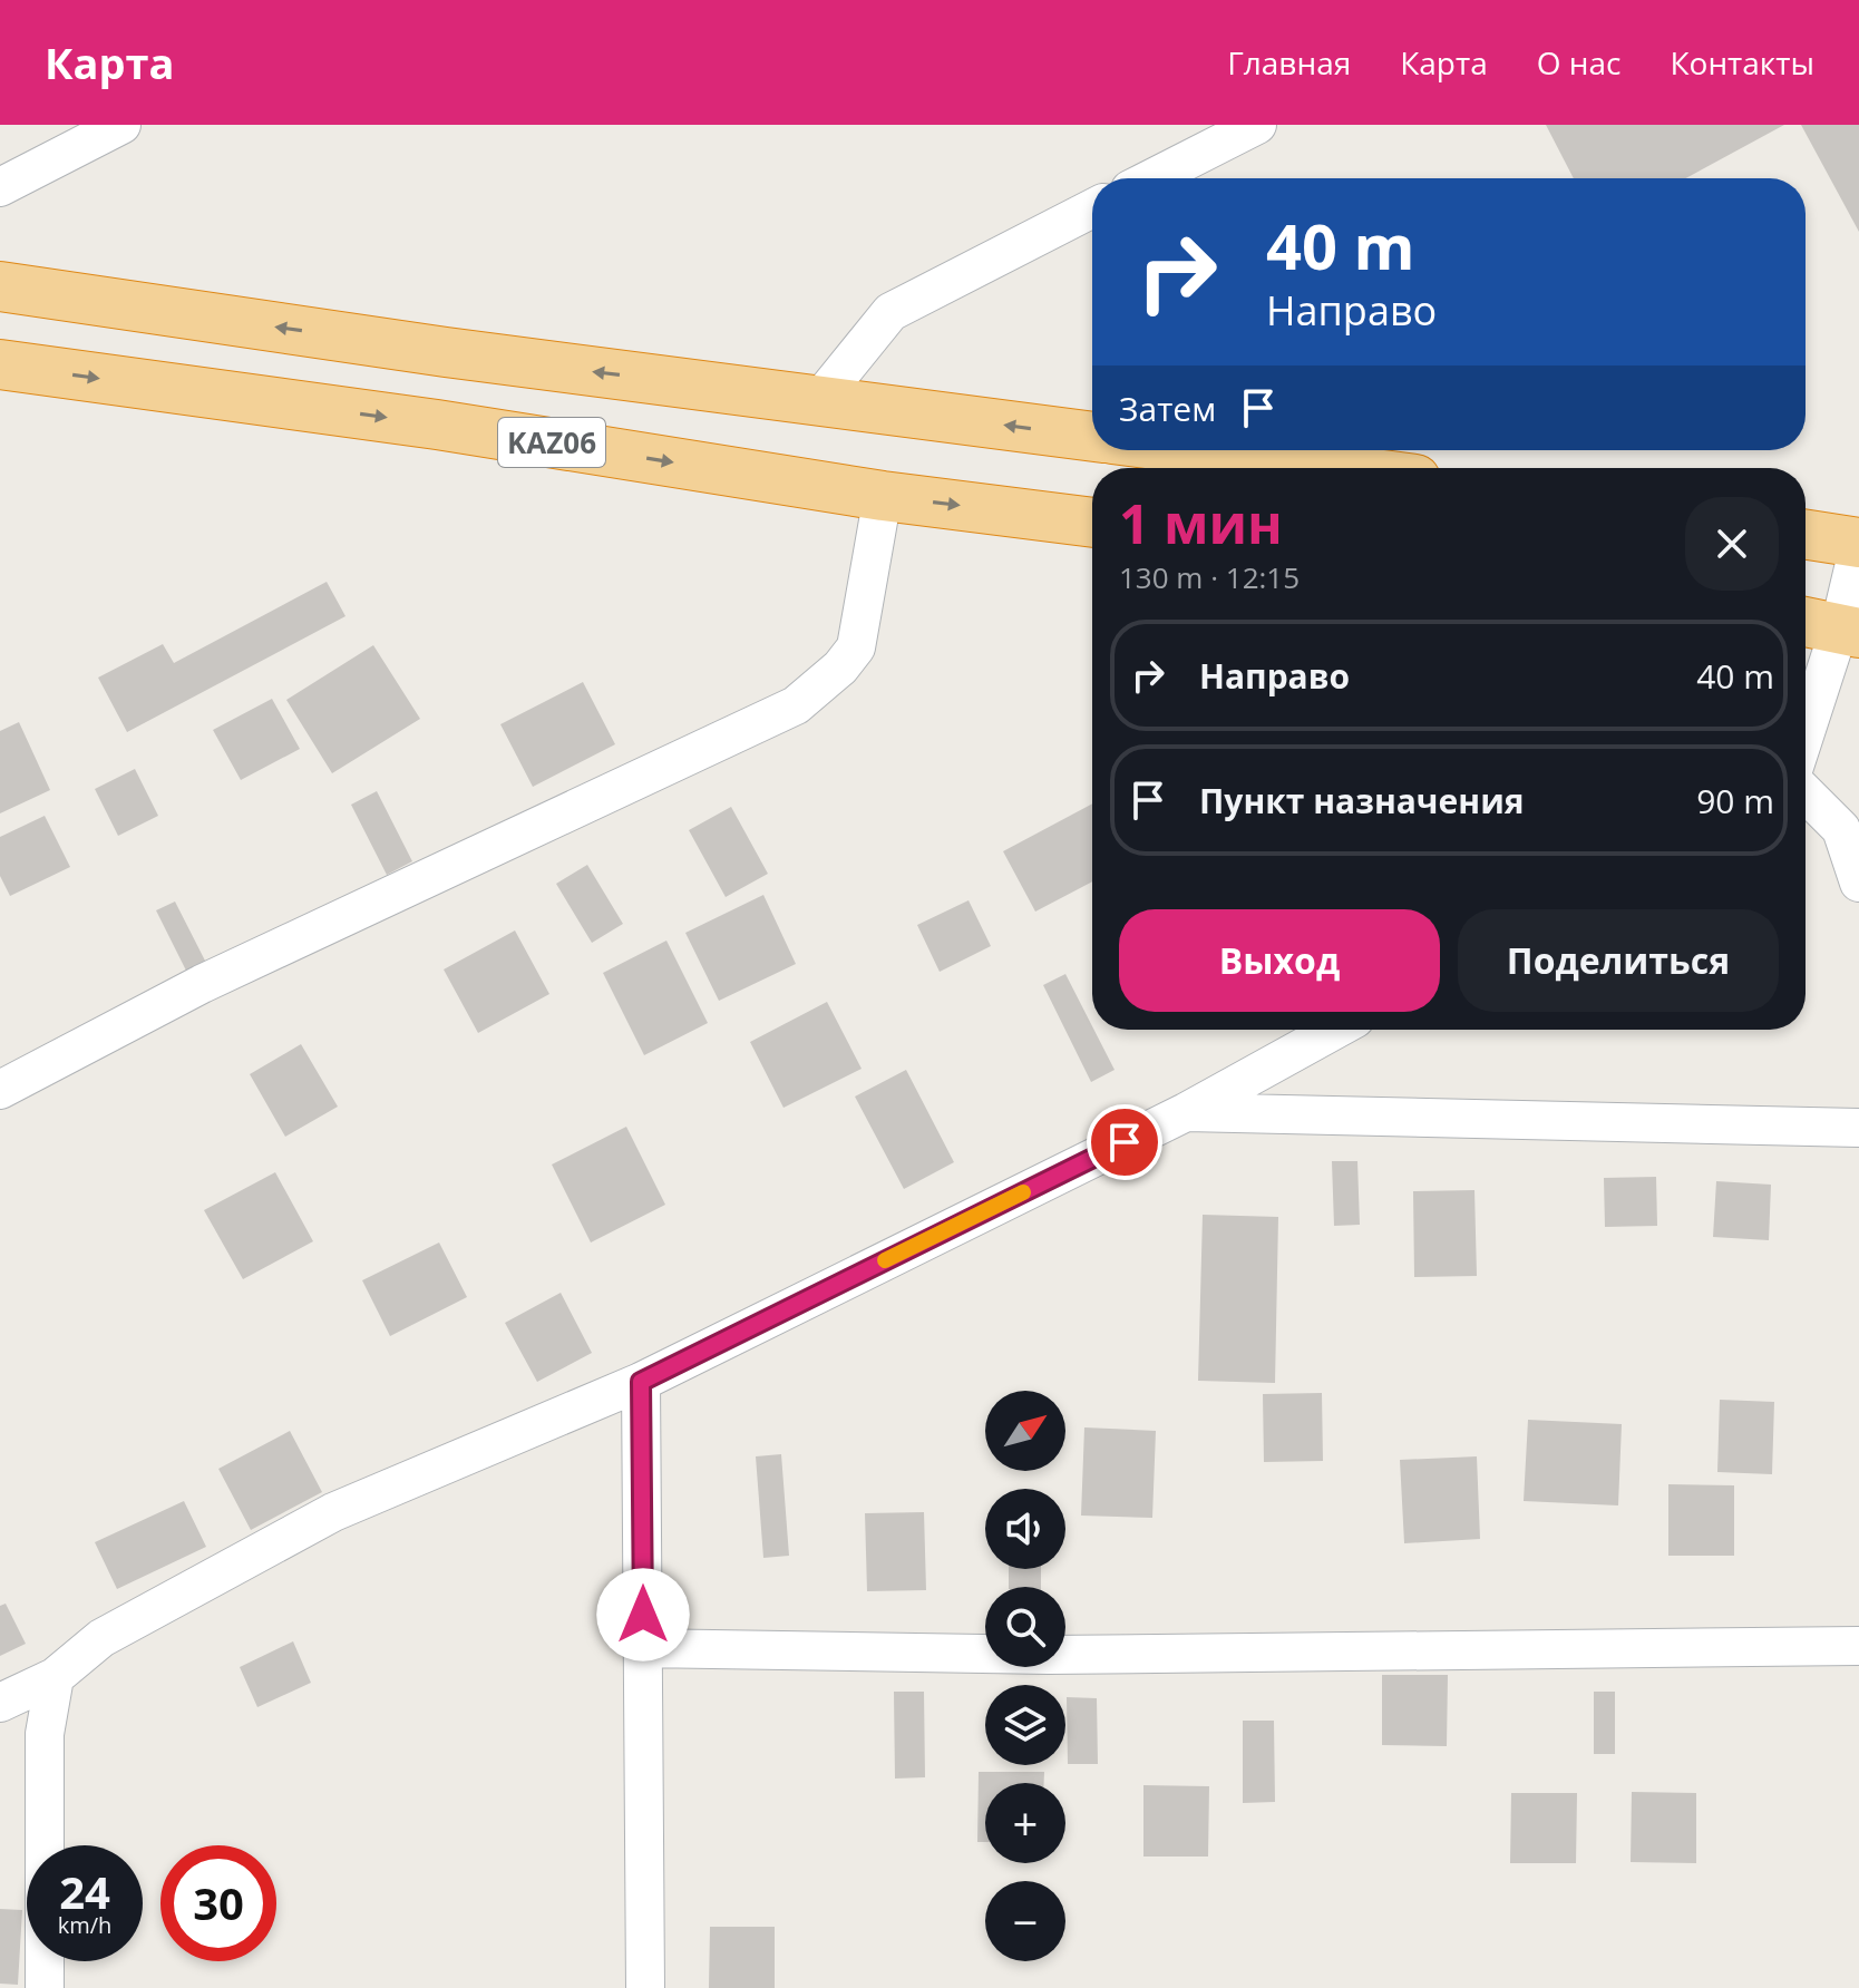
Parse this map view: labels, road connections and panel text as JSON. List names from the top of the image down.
{
  "streets": {
    "highway": ["KАZ06"]
  },
  "north": "top right",
  "page": {
    "header": "Карта",
    "nav": [
      "Главная",
      "Карта",
      "О нас",
      "Контакты"
    ],
    "turn": ["40 m", "Направо"],
    "then": "Затем",
    "heading": ["1 мин", "130 m · 12:15"],
    "list": [
      {
        "name": "Направо",
        "value": "40 m"
      },
      {
        "name": "Пункт назначения",
        "value": "90 m"
      }
    ],
    "buttons": ["Выход", "Поделиться"],
    "map_buttons": ["+", "−"],
    "speed": "24 km/h",
    "limit": "30"
  }
}
